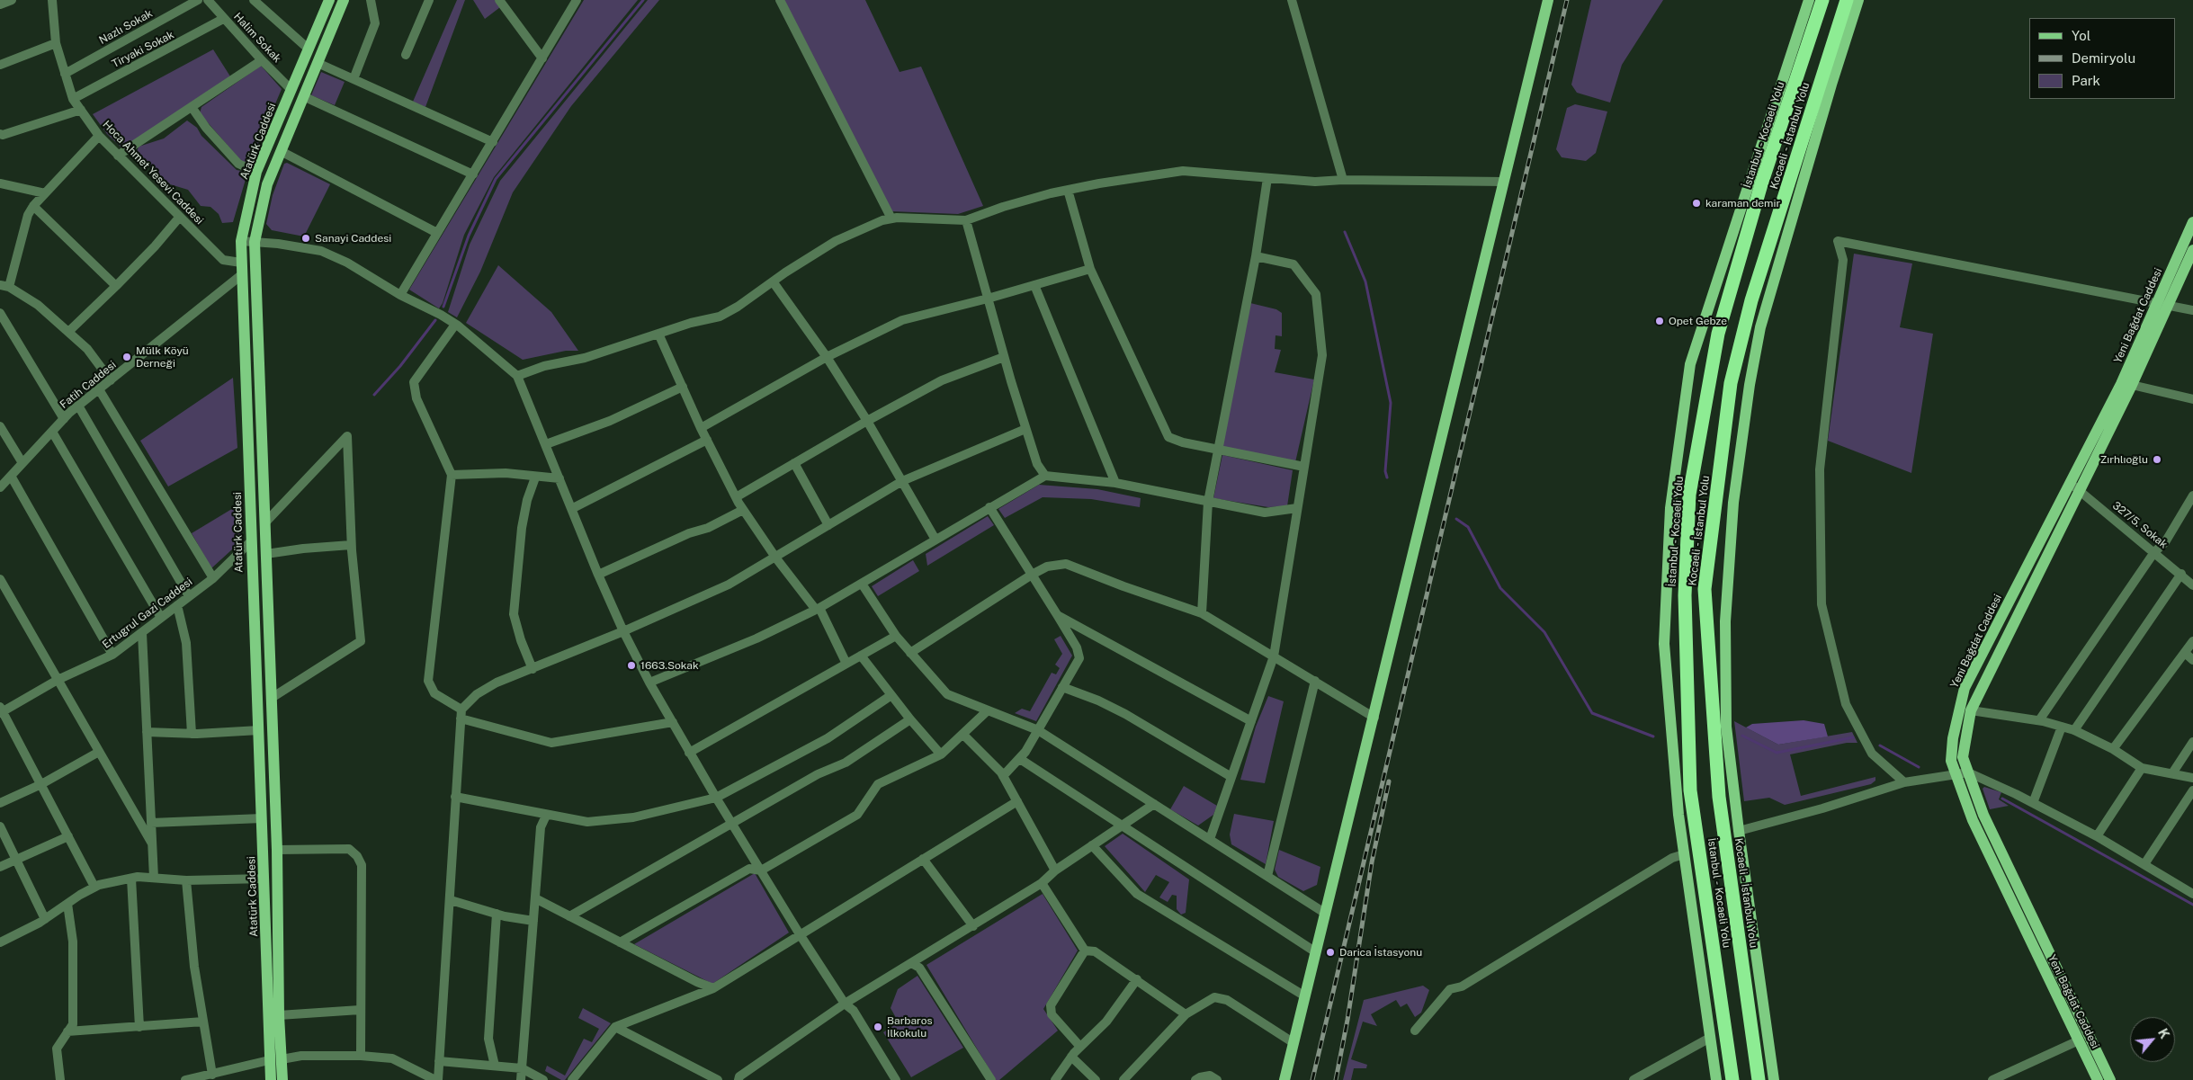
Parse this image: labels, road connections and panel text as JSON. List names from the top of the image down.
{
  "streets": {
    "highway": ["İstanbul - Kocaeli Yolu", "Kocaeli - İstanbul Yolu"],
    "main road": ["Atatürk Caddesi", "Yeni Bağdat Caddesi"],
    "street": [
      "Nazlı Sokak",
      "Halim Sokak",
      "Tiryaki Sokak",
      "Hoca Ahmet Yesevi Caddesi",
      "Fatih Caddesi",
      "327/5. Sokak",
      "Ertugrul Gazi Caddesi"
    ]
  },
  "crossings": [
    ["Nazlı Sokak", "Hoca Ahmet Yesevi Caddesi"],
    ["Halim Sokak", "Tiryaki Sokak"],
    ["Halim Sokak", "Atatürk Caddesi"],
    ["Tiryaki Sokak", "Hoca Ahmet Yesevi Caddesi"],
    ["Atatürk Caddesi", "Hoca Ahmet Yesevi Caddesi"],
    ["Atatürk Caddesi", "Fatih Caddesi"],
    ["Atatürk Caddesi", "Ertugrul Gazi Caddesi"],
    ["Yeni Bağdat Caddesi", "327/5. Sokak"]
  ],
  "places": [
    "karaman demir",
    "Sanayi Caddesi",
    "Opet Gebze",
    "Mülk Köyü Derneği",
    "Zırhlıoğlu",
    "1663.Sokak",
    "Darica İstasyonu",
    "Barbaros İlkokulu"
  ],
  "legend": ["Yol", "Demiryolu", "Park"],
  "north": "top right"
}
